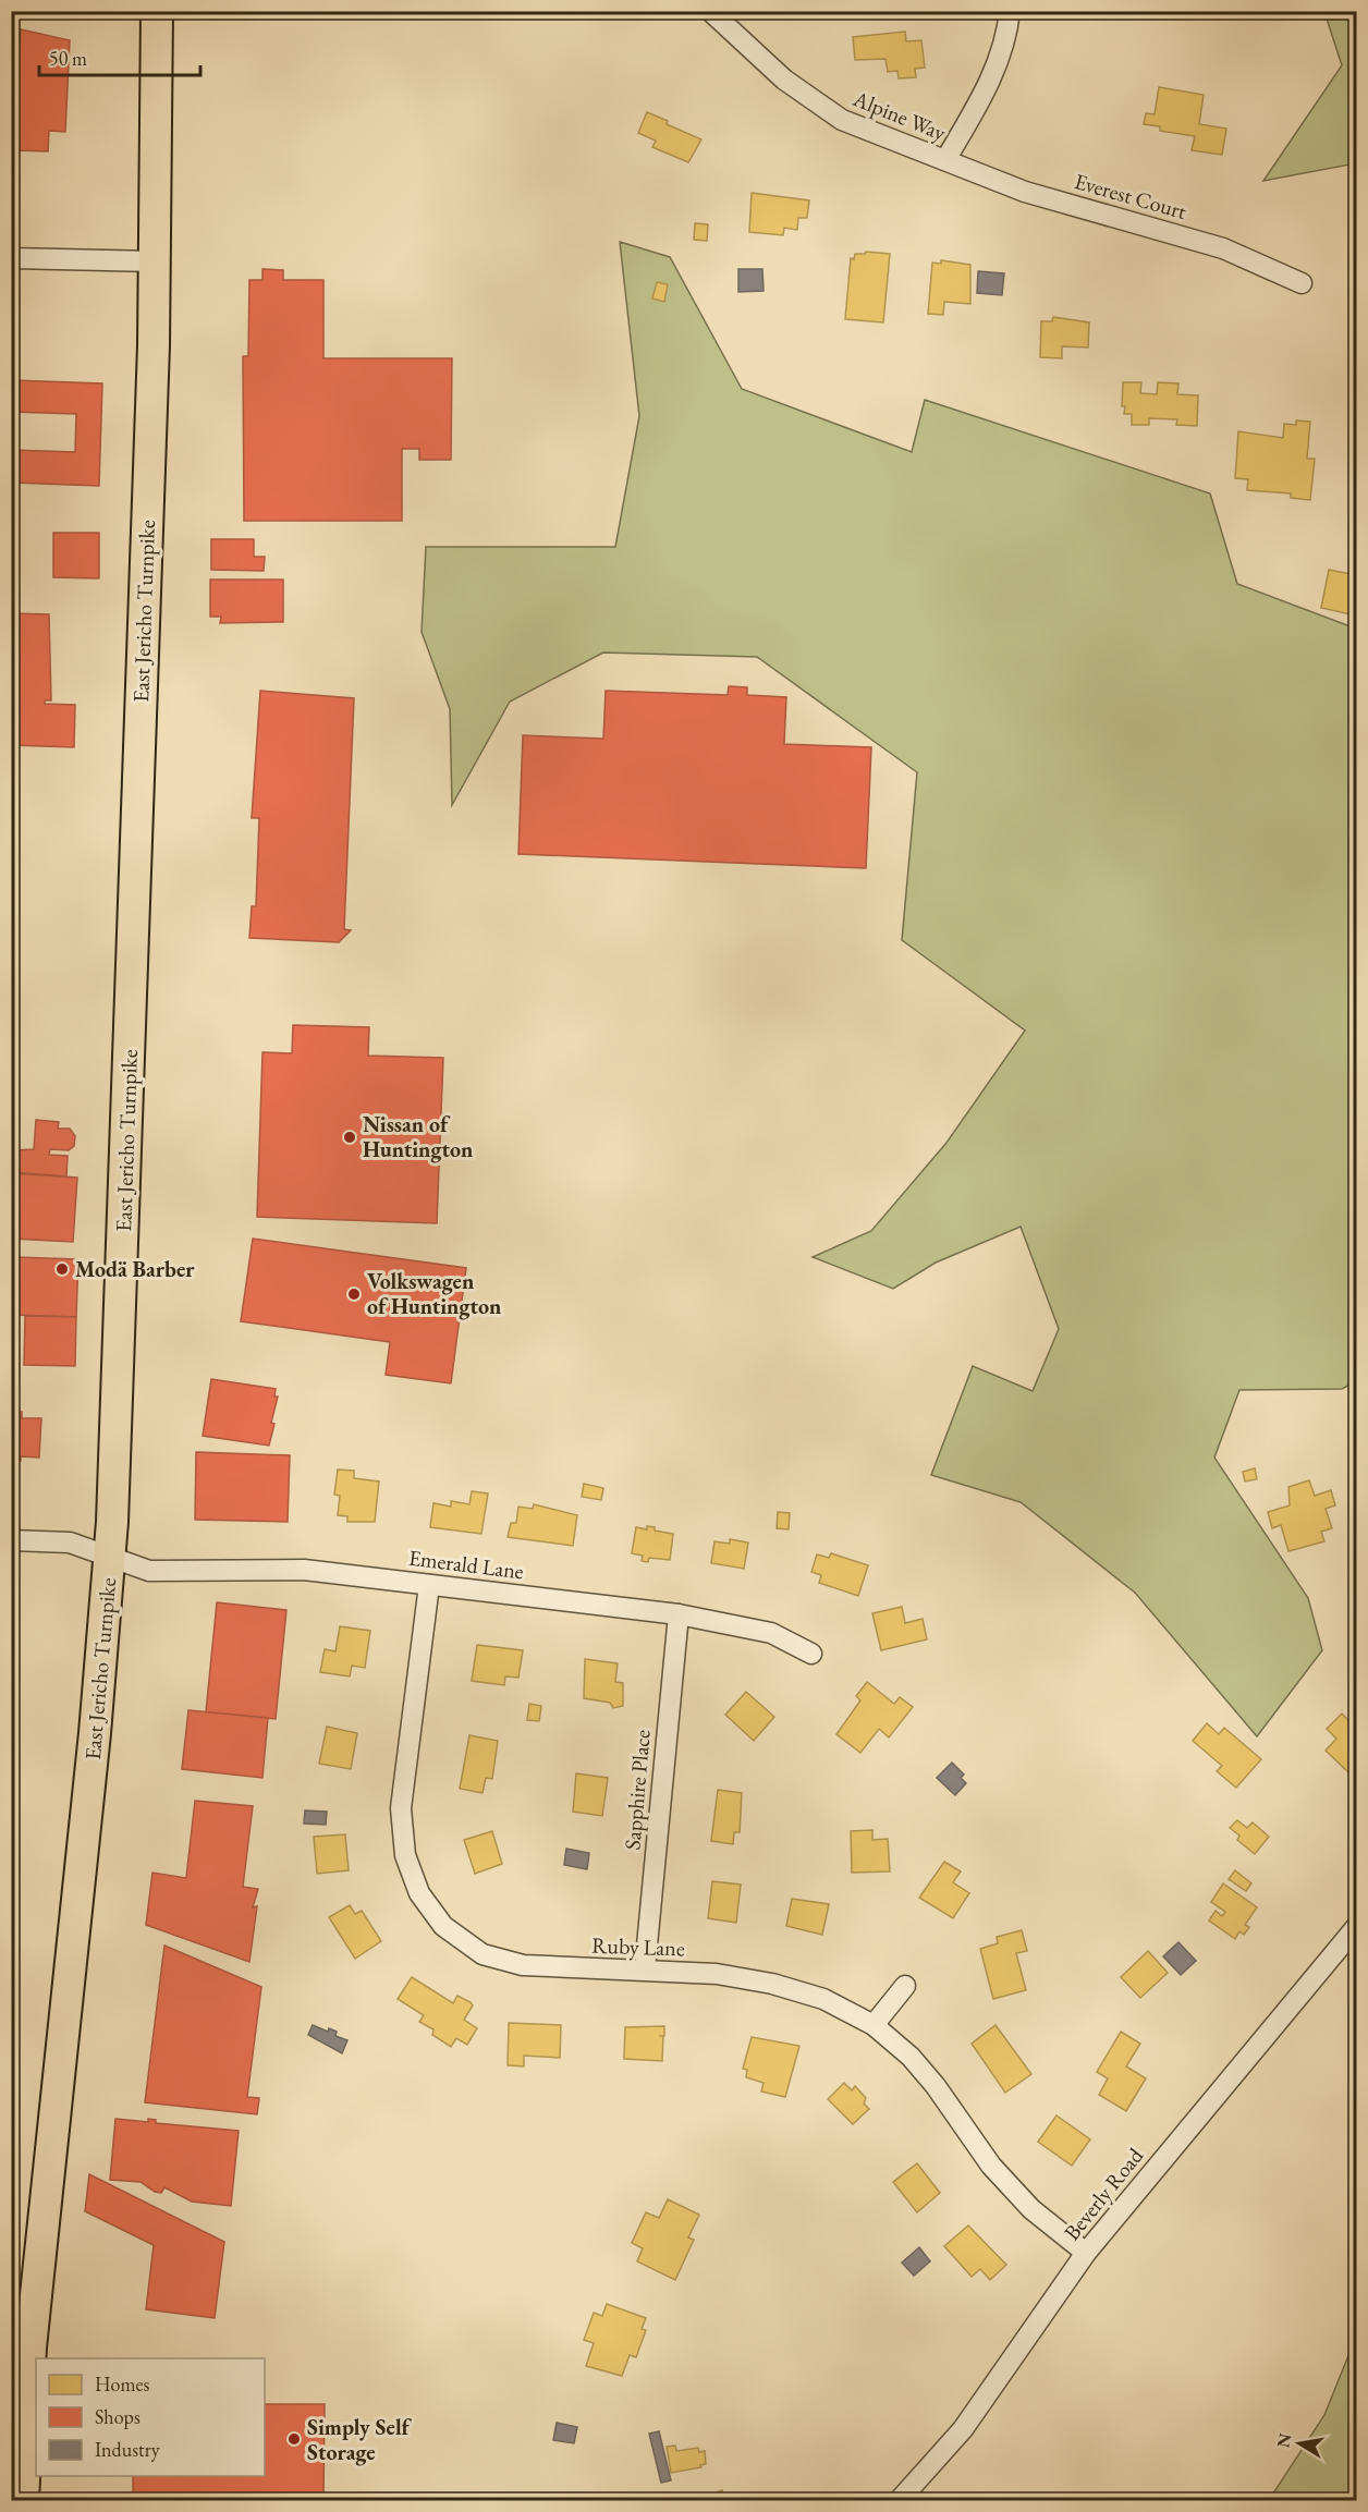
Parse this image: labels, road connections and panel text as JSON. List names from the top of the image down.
{
  "streets": {
    "main road": ["East Jericho Turnpike"],
    "street": [
      "Alpine Way",
      "Everest Court",
      "Emerald Lane",
      "Sapphire Place",
      "Ruby Lane",
      "Beverly Road"
    ]
  },
  "crossings": [
    ["Alpine Way", "Everest Court"],
    ["East Jericho Turnpike", "Emerald Lane"],
    ["Emerald Lane", "Sapphire Place"],
    ["Emerald Lane", "Ruby Lane"],
    ["Sapphire Place", "Ruby Lane"],
    ["Ruby Lane", "Beverly Road"]
  ],
  "places": [
    "Nissan of Huntington",
    "Modä Barber",
    "Volkswagen of Huntington",
    "Simply Self Storage"
  ],
  "legend": ["Homes", "Shops", "Industry"],
  "scale_bar": "50 m",
  "north": "left"
}
